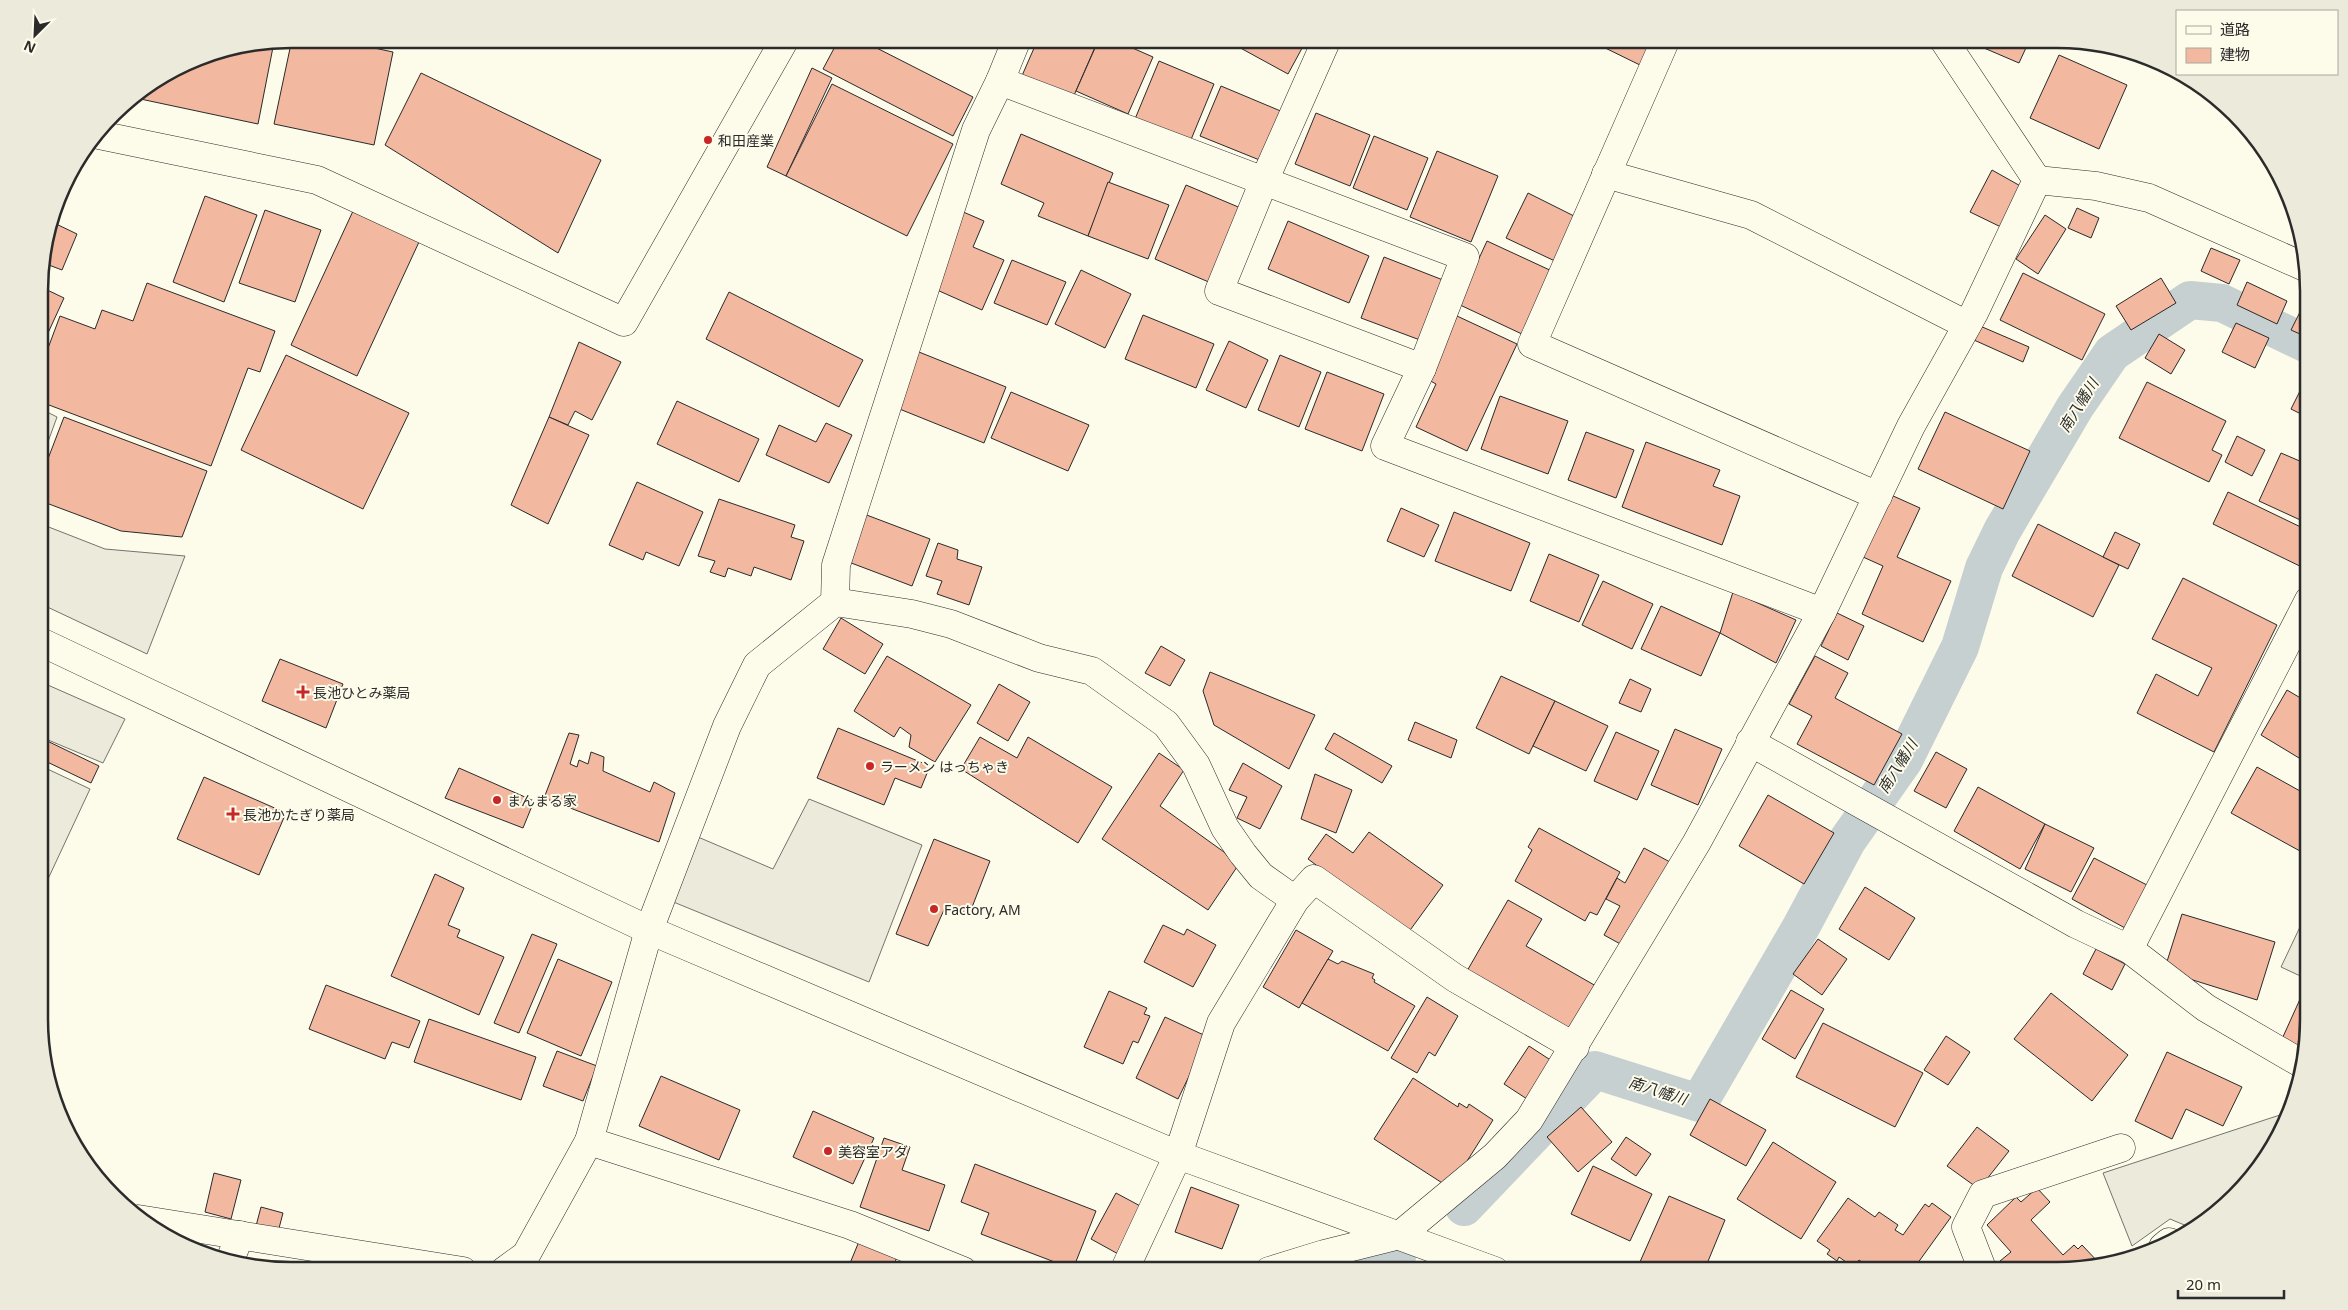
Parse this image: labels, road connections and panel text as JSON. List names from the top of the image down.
{
  "water": ["南八幡川"],
  "places": {
    "other": [
      "和田産業",
      "ラーメン はっちゃき",
      "まんまる家",
      "Factory, AM",
      "美容室アダ"
    ],
    "health": ["長池ひとみ薬局", "長池かたぎり薬局"]
  },
  "legend": ["道路", "建物"],
  "scale_bar": "20 m",
  "north": "bottom left"
}
